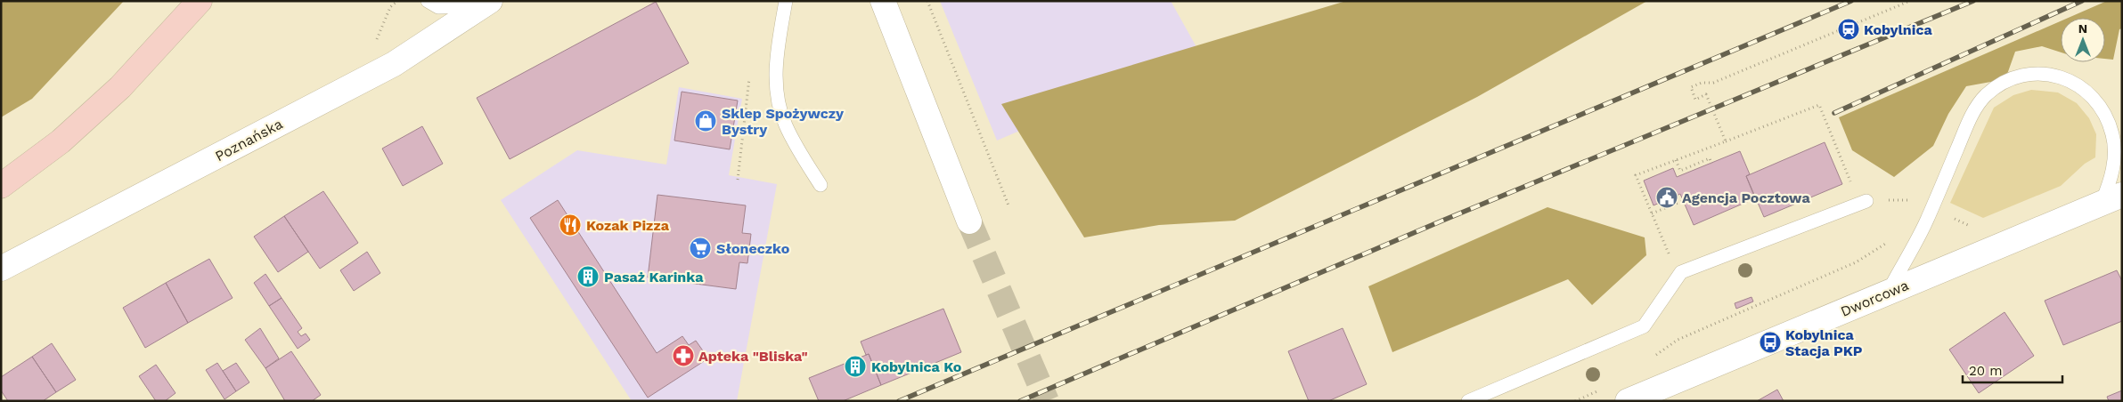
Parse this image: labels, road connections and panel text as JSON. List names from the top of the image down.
{
  "streets": {
    "street": ["Poznańska", "Dworcowa"]
  },
  "places": {
    "station": ["Kobylnica"],
    "shop": ["Sklep Spożywczy Bystry"],
    "public building": ["Agencja Pocztowa"],
    "restaurant": ["Kozak Pizza"],
    "supermarket": ["Słoneczko"],
    "building": ["Pasaż Karinka", "Kobylnica Ko"],
    "bus stop": ["Kobylnica Stacja PKP"],
    "pharmacy": ["Apteka \"Bliska\""]
  },
  "scale_bar": "20 m",
  "north": "top"
}
